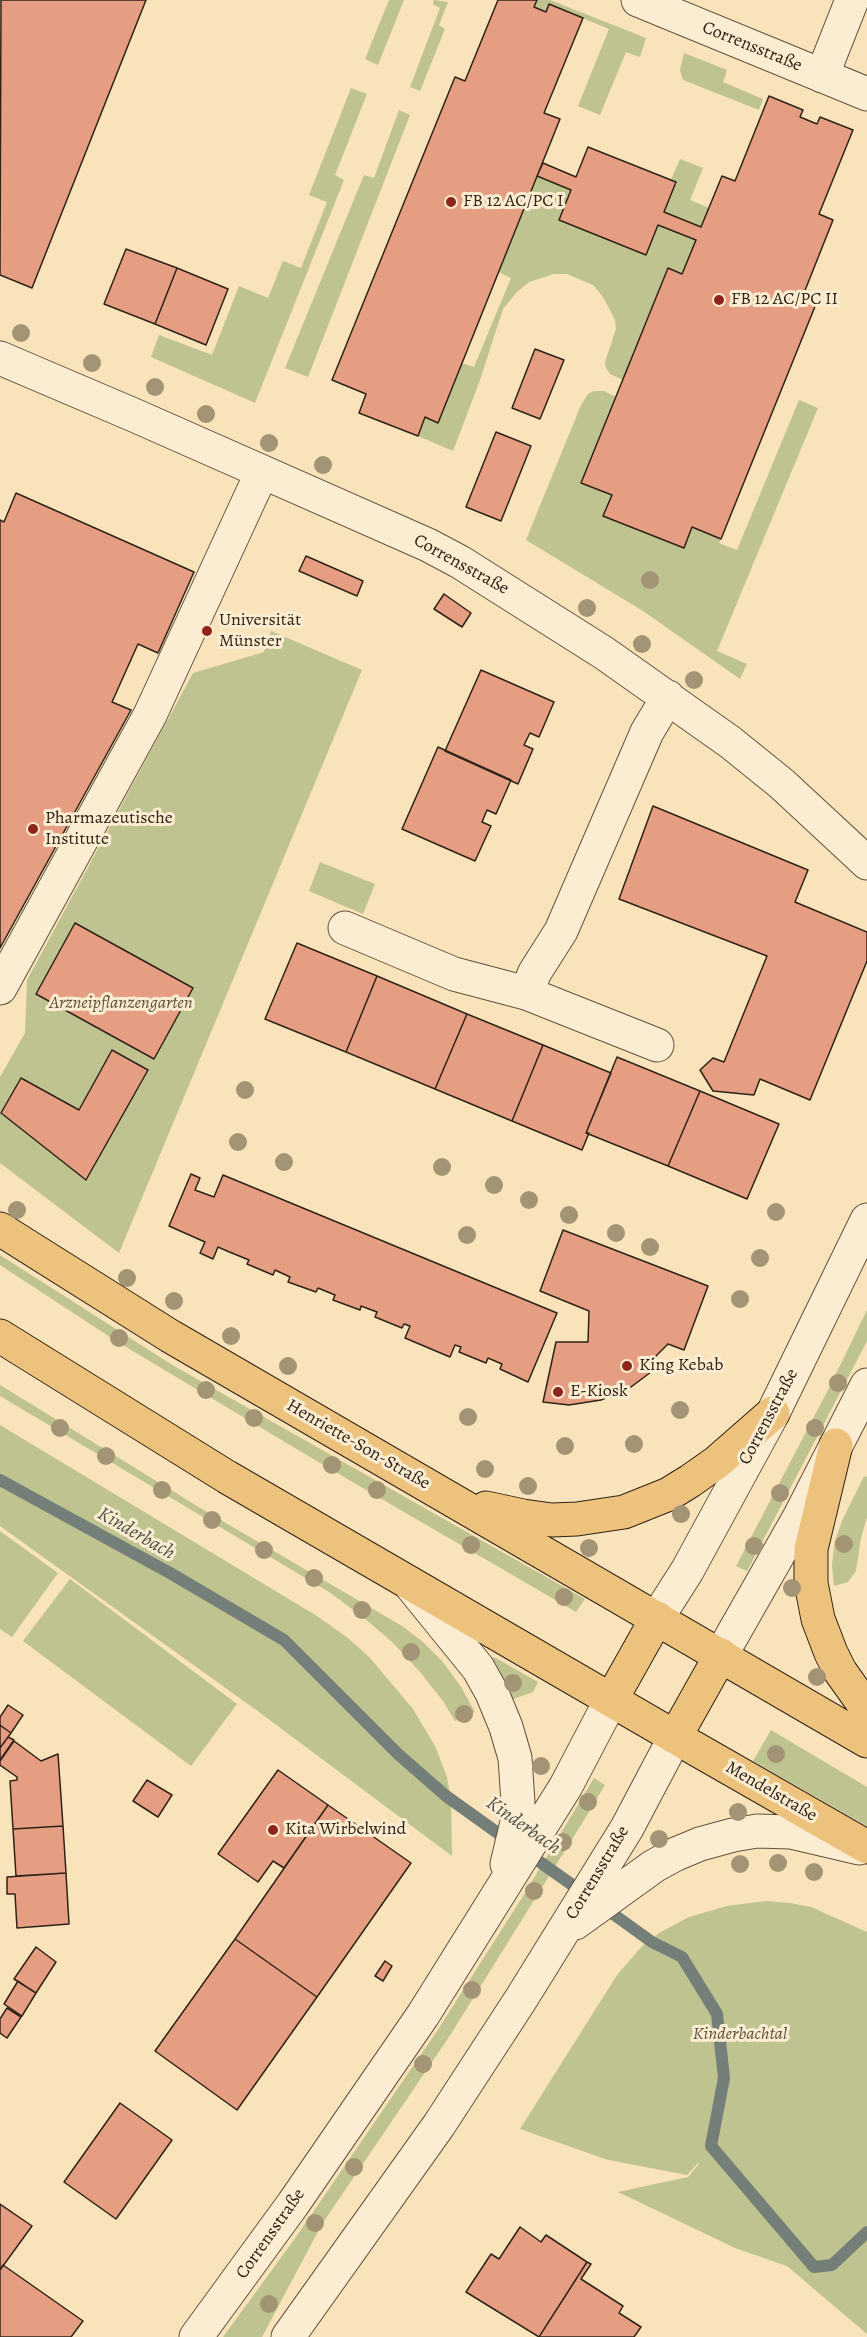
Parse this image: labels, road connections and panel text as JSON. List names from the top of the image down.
{
  "streets": {
    "main road": ["Corrensstraße", "Henriette-Son-Straße", "Mendelstraße"]
  },
  "crossings": [
    ["Corrensstraße", "Henriette-Son-Straße"],
    ["Corrensstraße", "Mendelstraße"]
  ],
  "water": ["Kinderbach"],
  "parks": ["Arzneipflanzengarten", "Kinderbachtal"],
  "places": [
    "FB 12 AC/PC I",
    "FB 12 AC/PC II",
    "Universität Münster",
    "Pharmazeutische Institute",
    "King Kebab",
    "E-Kiosk",
    "Kita Wirbelwind"
  ]
}
